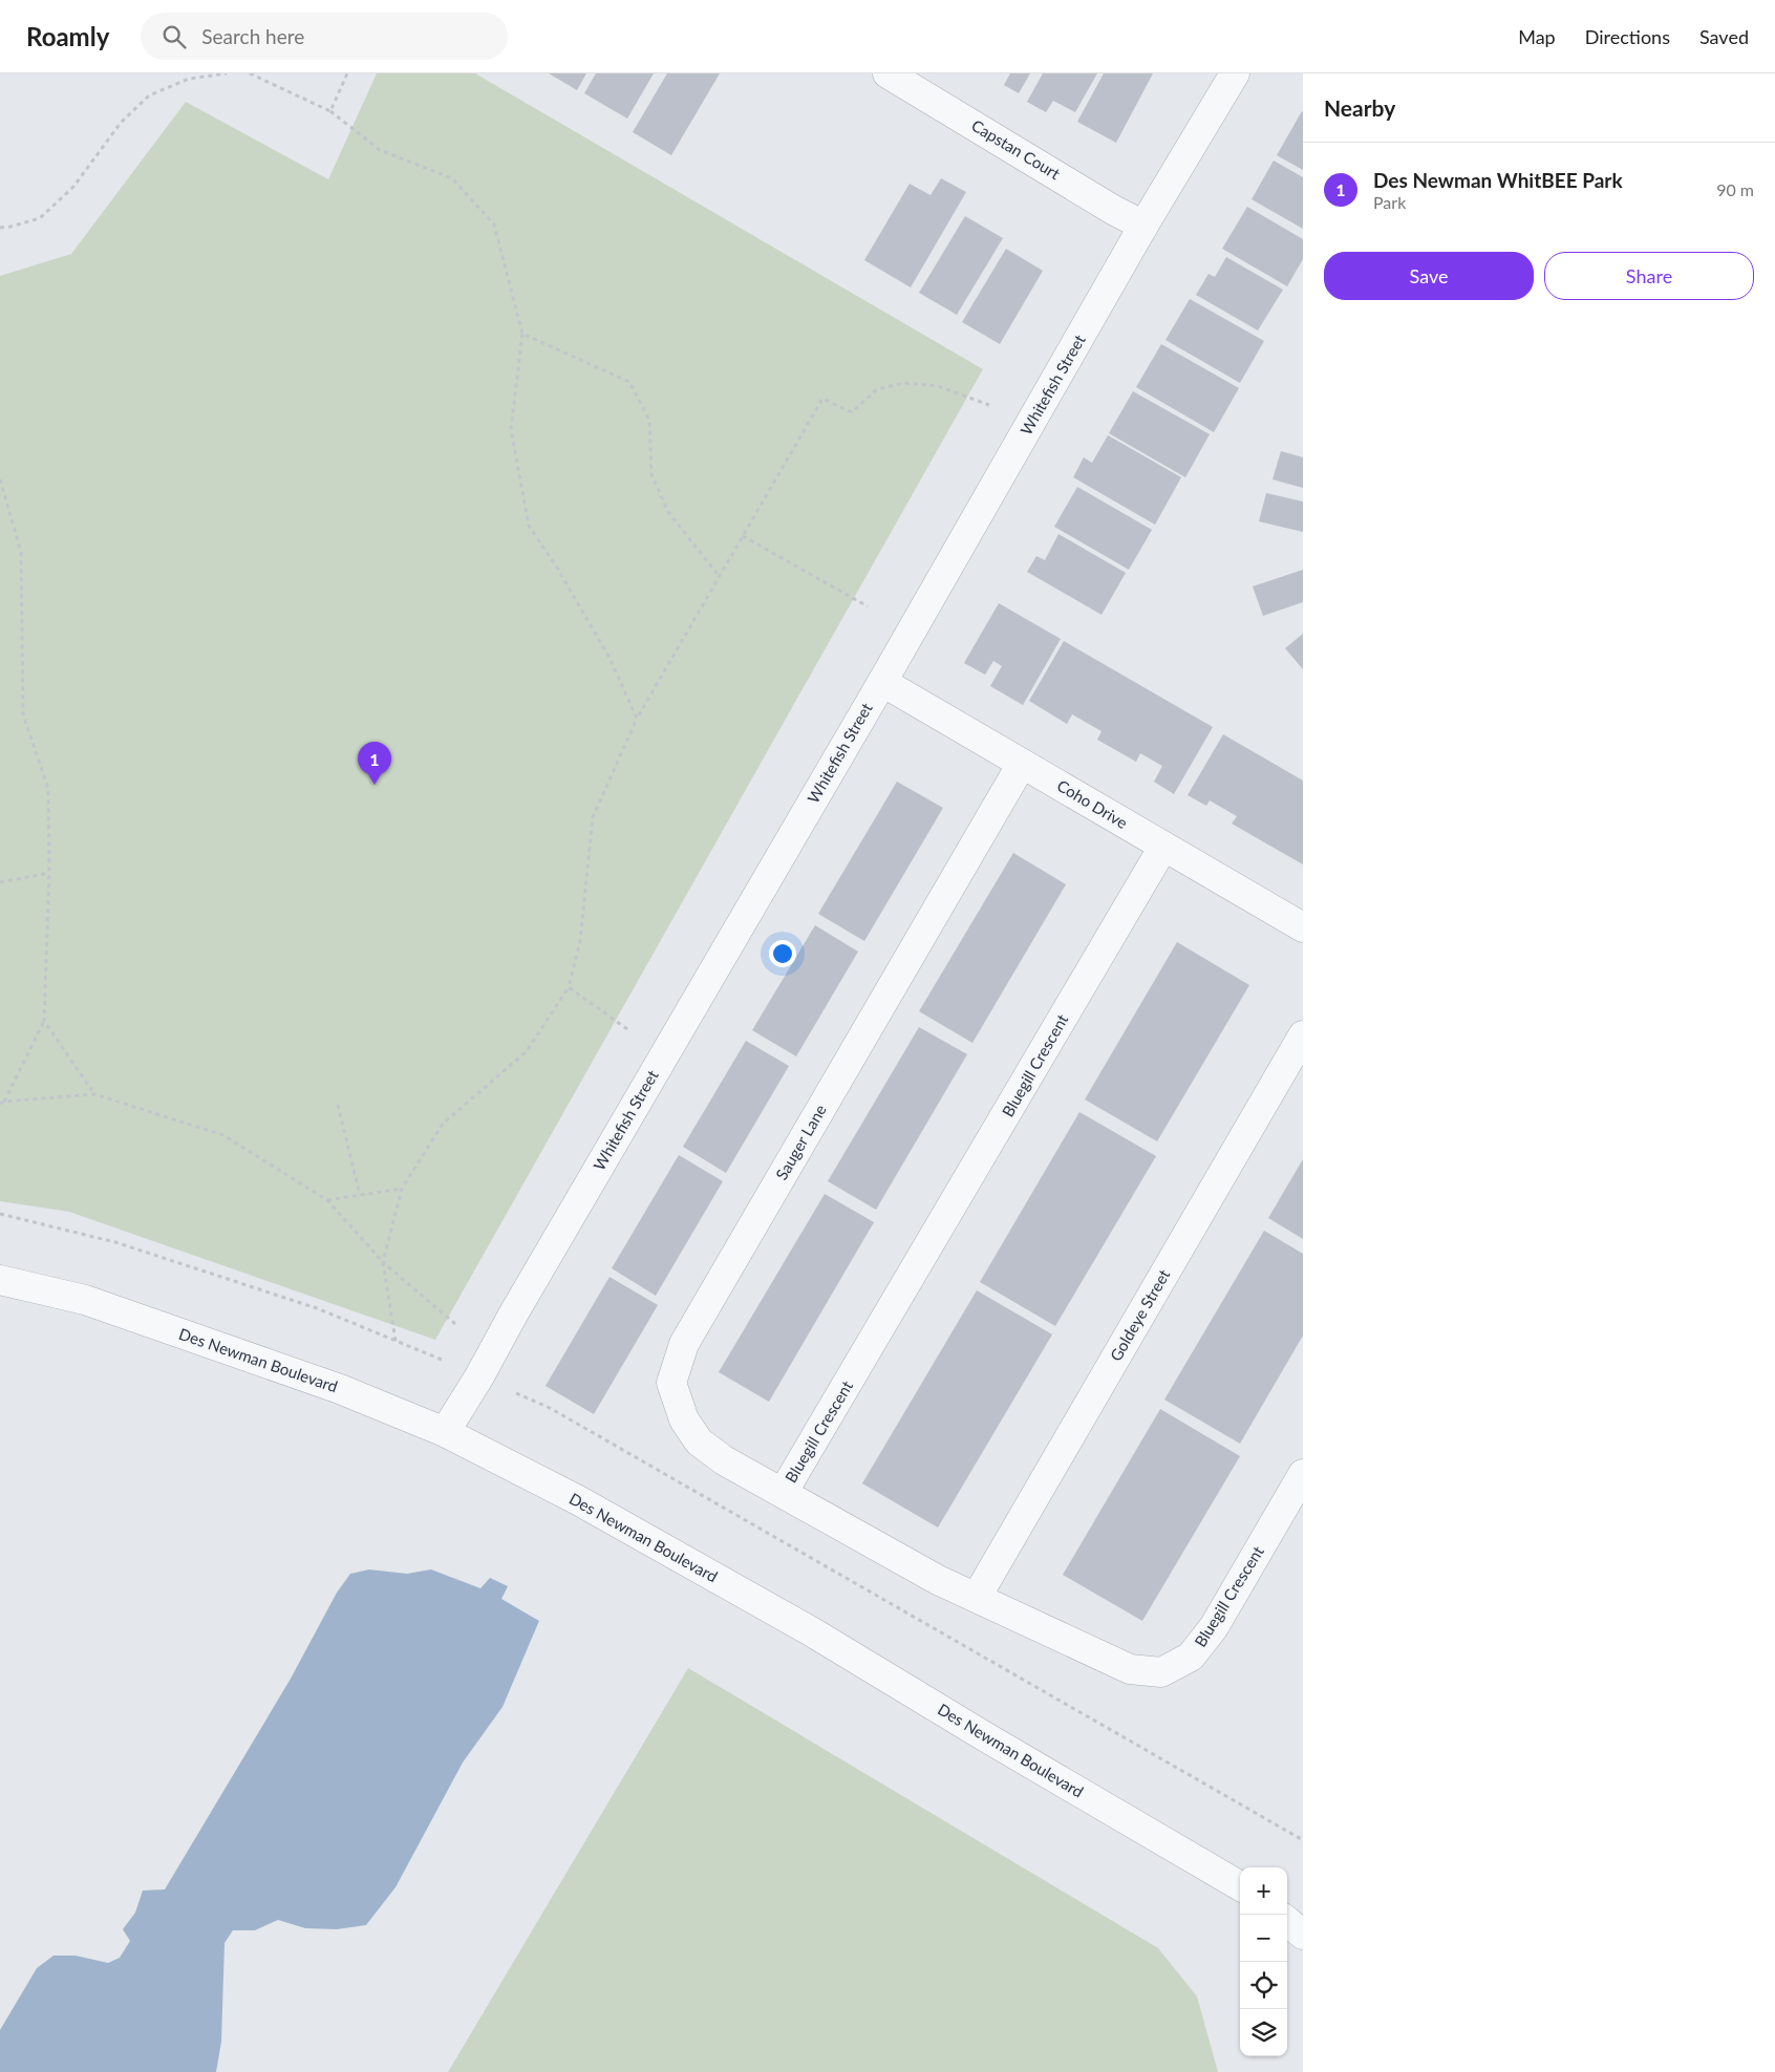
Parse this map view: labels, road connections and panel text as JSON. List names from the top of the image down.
{
  "streets": {
    "street": [
      "Capstan Court",
      "Whitefish Street",
      "Coho Drive",
      "Bluegill Crescent",
      "Sauger Lane",
      "Goldeye Street",
      "Des Newman Boulevard"
    ]
  },
  "crossings": [
    ["Capstan Court", "Whitefish Street"],
    ["Whitefish Street", "Coho Drive"],
    ["Whitefish Street", "Des Newman Boulevard"],
    ["Coho Drive", "Bluegill Crescent"],
    ["Coho Drive", "Sauger Lane"],
    ["Bluegill Crescent", "Sauger Lane"],
    ["Bluegill Crescent", "Goldeye Street"]
  ],
  "page": {
    "header": "Roamly",
    "search": "Search here",
    "nav": ["Map", "Directions", "Saved"],
    "heading": "Nearby",
    "list": [
      {
        "mark": "1",
        "name": "Des Newman WhitBEE Park",
        "note": "Park",
        "value": "90 m"
      }
    ],
    "buttons": ["Save", "Share"],
    "pins": "1",
    "map_buttons": ["+", "−"]
  }
}
